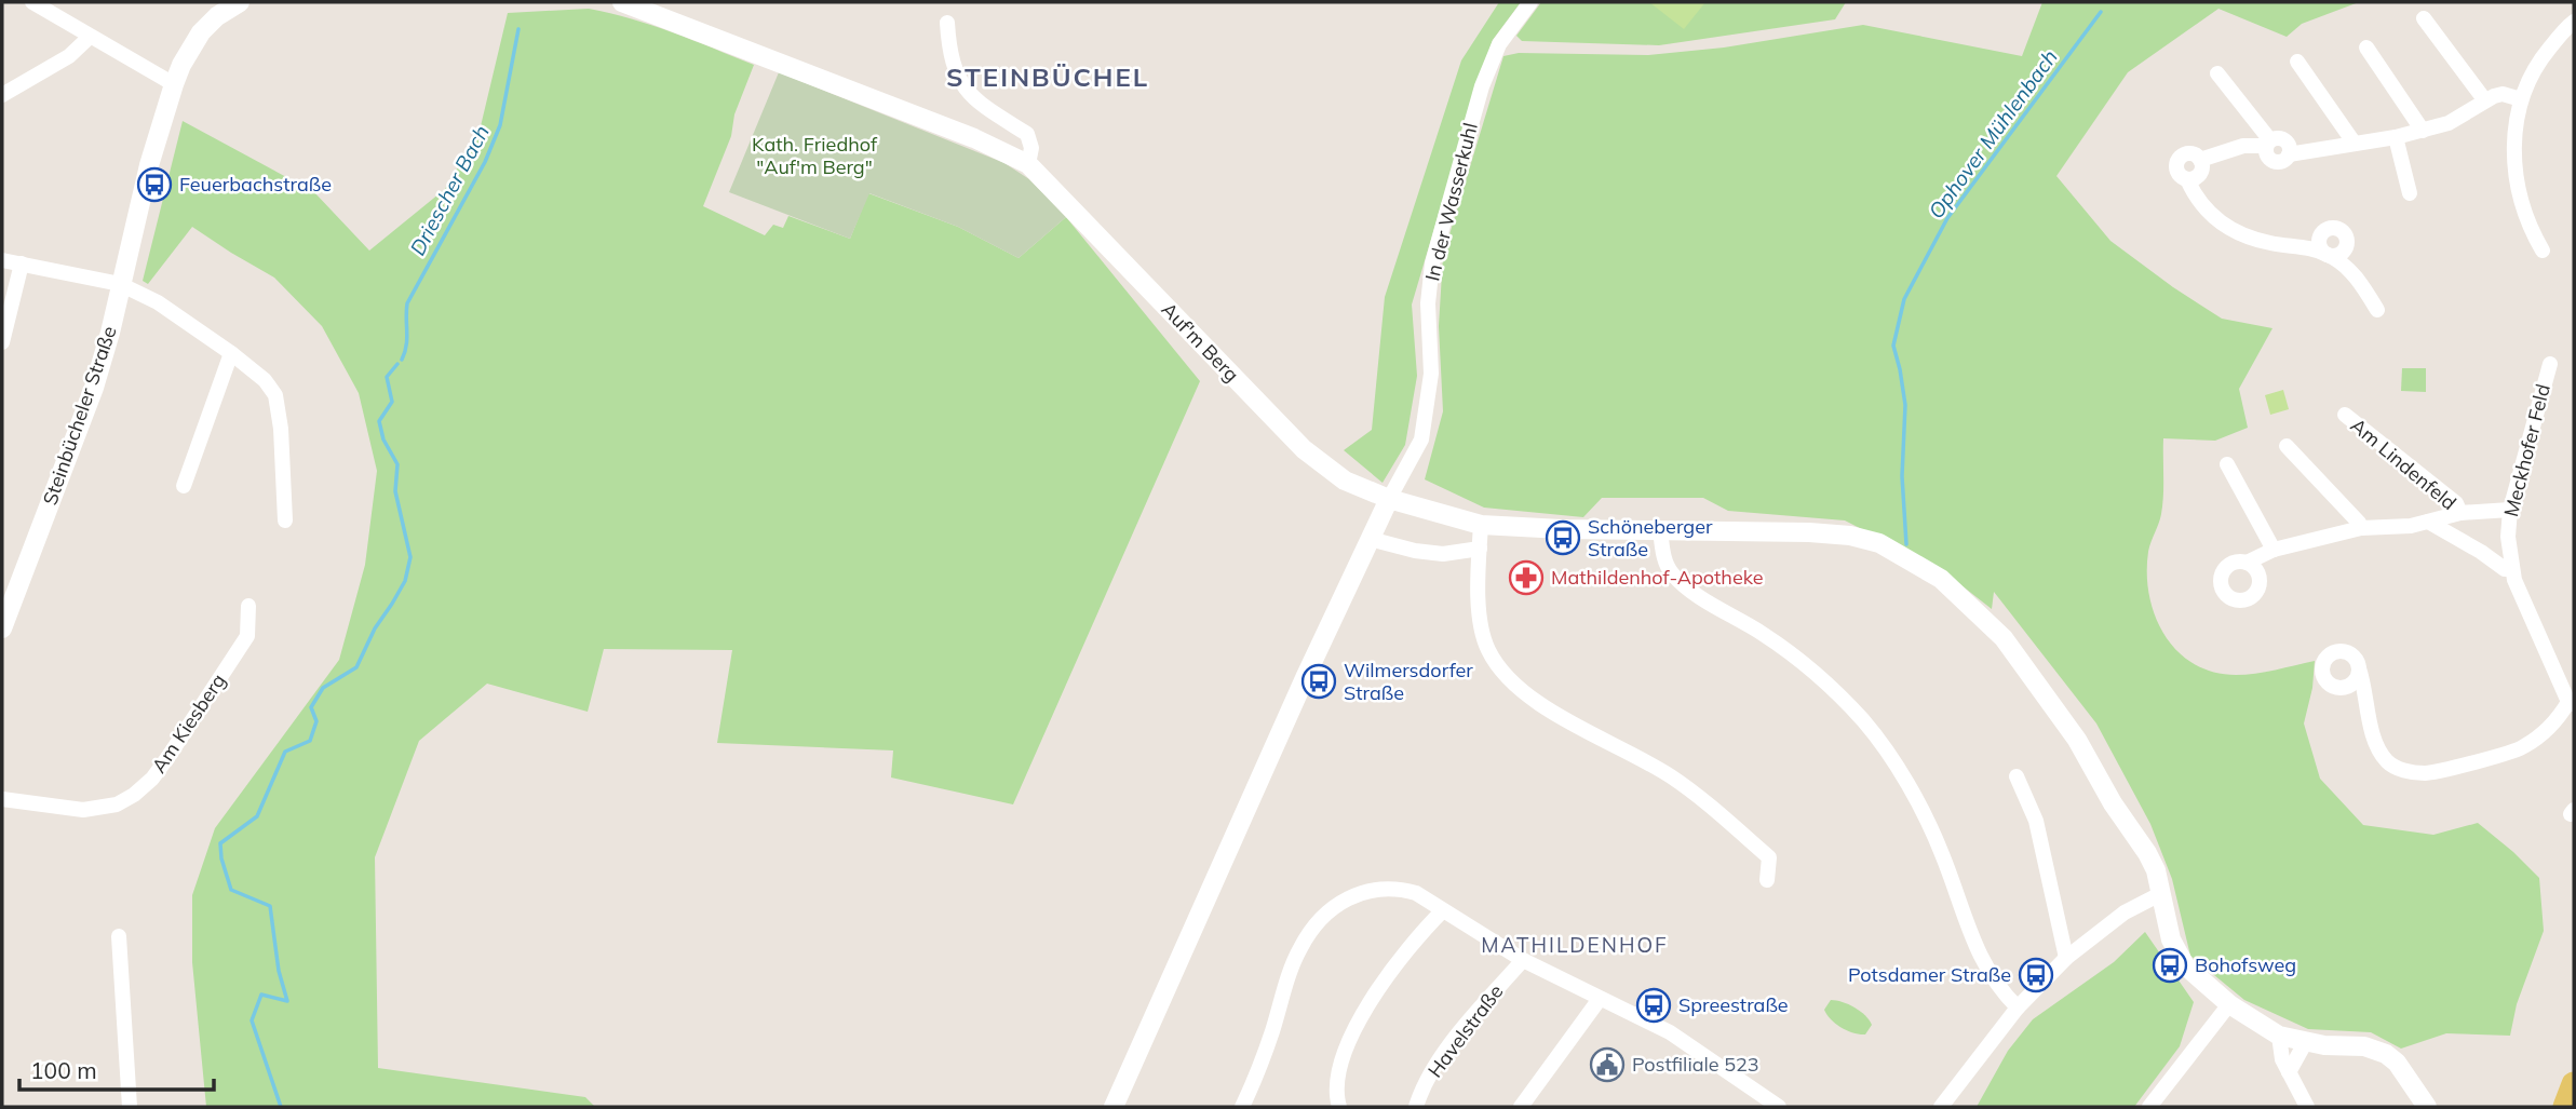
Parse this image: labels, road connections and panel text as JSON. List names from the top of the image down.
{
  "streets": {
    "street": [
      "In der Wasserkuhl",
      "Auf'm Berg",
      "Steinbücheler Straße",
      "Meckhofer Feld",
      "Am Lindenfeld",
      "Am Kiesberg",
      "Havelstraße"
    ]
  },
  "crossings": [
    ["In der Wasserkuhl", "Auf'm Berg"],
    ["Meckhofer Feld", "Am Lindenfeld"]
  ],
  "districts": ["STEINBÜCHEL", "MATHILDENHOF"],
  "water": ["Ophover Mühlenbach", "Driescher Bach"],
  "parks": ["Kath. Friedhof \"Auf'm Berg\""],
  "places": {
    "bus stop": [
      "Feuerbachstraße",
      "Schöneberger Straße",
      "Wilmersdorfer Straße",
      "Bohofsweg",
      "Potsdamer Straße",
      "Spreestraße"
    ],
    "pharmacy": ["Mathildenhof-Apotheke"],
    "public building": ["Postfiliale 523"]
  },
  "scale_bar": "100 m"
}
